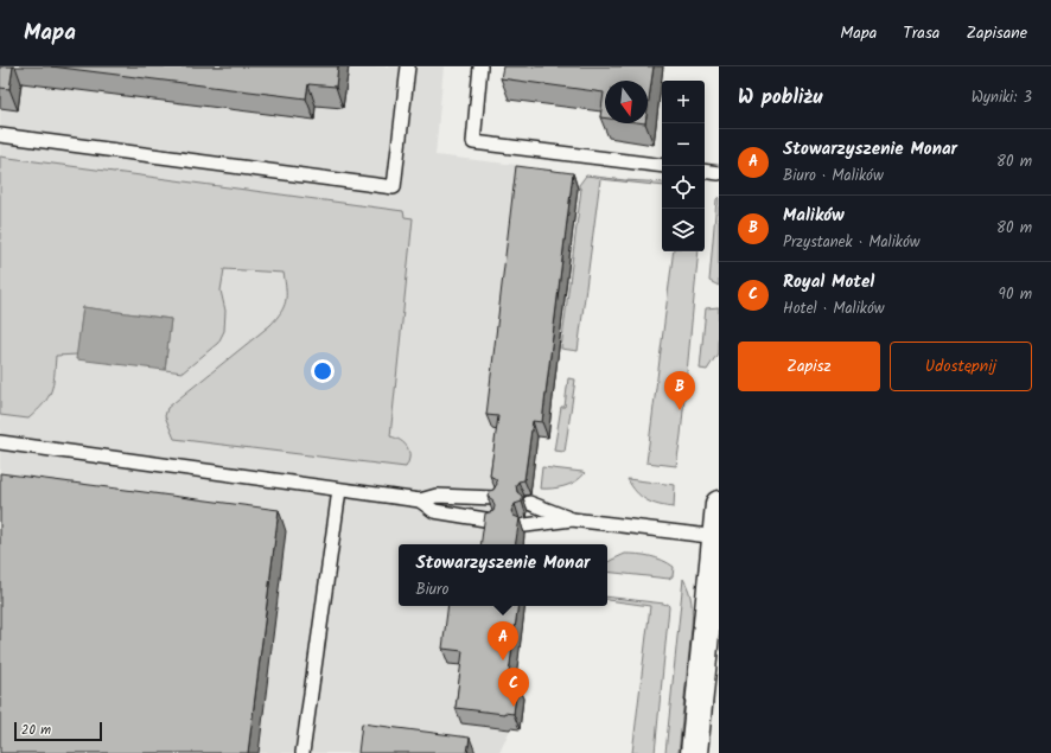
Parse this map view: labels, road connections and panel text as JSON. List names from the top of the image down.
{
  "scale_bar": "20 m",
  "north": "bottom",
  "page": {
    "header": "Mapa",
    "nav": ["Mapa", "Trasa", "Zapisane"],
    "heading": ["W pobliżu", "Wyniki: 3"],
    "map_buttons": ["+", "−"],
    "list": [
      {
        "mark": "A",
        "name": "Stowarzyszenie Monar",
        "note": "Biuro · Malików",
        "value": "80 m"
      },
      {
        "mark": "B",
        "name": "Malików",
        "note": "Przystanek · Malików",
        "value": "80 m"
      },
      {
        "mark": "C",
        "name": "Royal Motel",
        "note": "Hotel · Malików",
        "value": "90 m"
      }
    ],
    "buttons": ["Zapisz", "Udostępnij"],
    "pins": ["B", "A", "C"],
    "popup": ["Stowarzyszenie Monar", "Biuro"],
    "scale": "20 m"
  }
}
